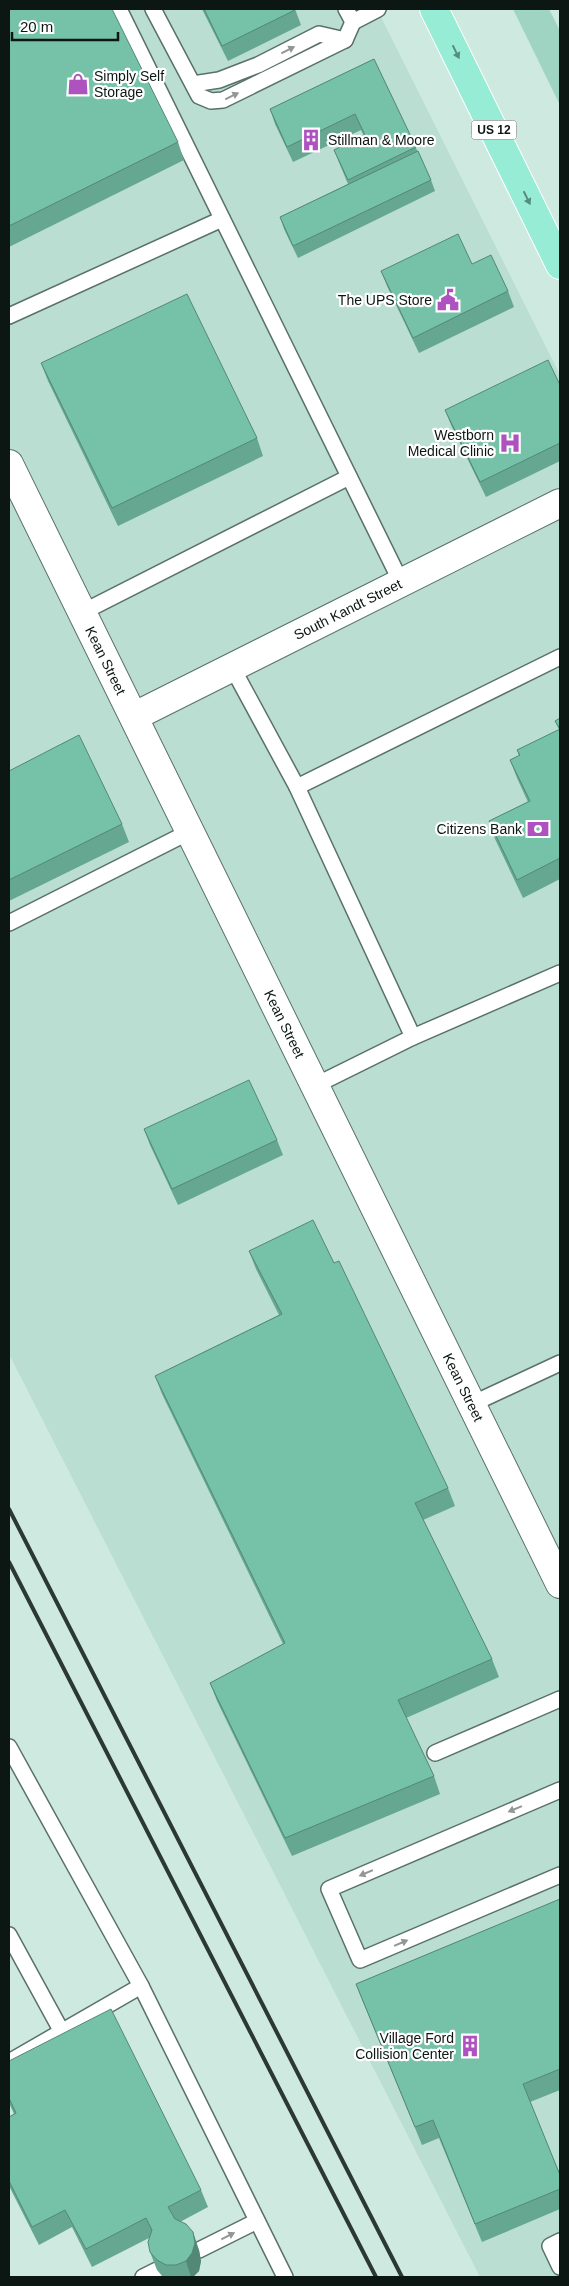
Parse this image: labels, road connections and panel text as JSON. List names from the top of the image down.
{
  "streets": {
    "main road": ["US 12"],
    "street": ["South Kandt Street", "Kean Street"]
  },
  "crossings": [
    ["South Kandt Street", "Kean Street"]
  ],
  "places": {
    "shop": ["Simply Self Storage"],
    "building": ["Stillman & Moore", "Village Ford Collision Center"],
    "public building": ["The UPS Store"],
    "hospital": ["Westborn Medical Clinic"],
    "bank": ["Citizens Bank"]
  },
  "scale_bar": "20 m"
}
